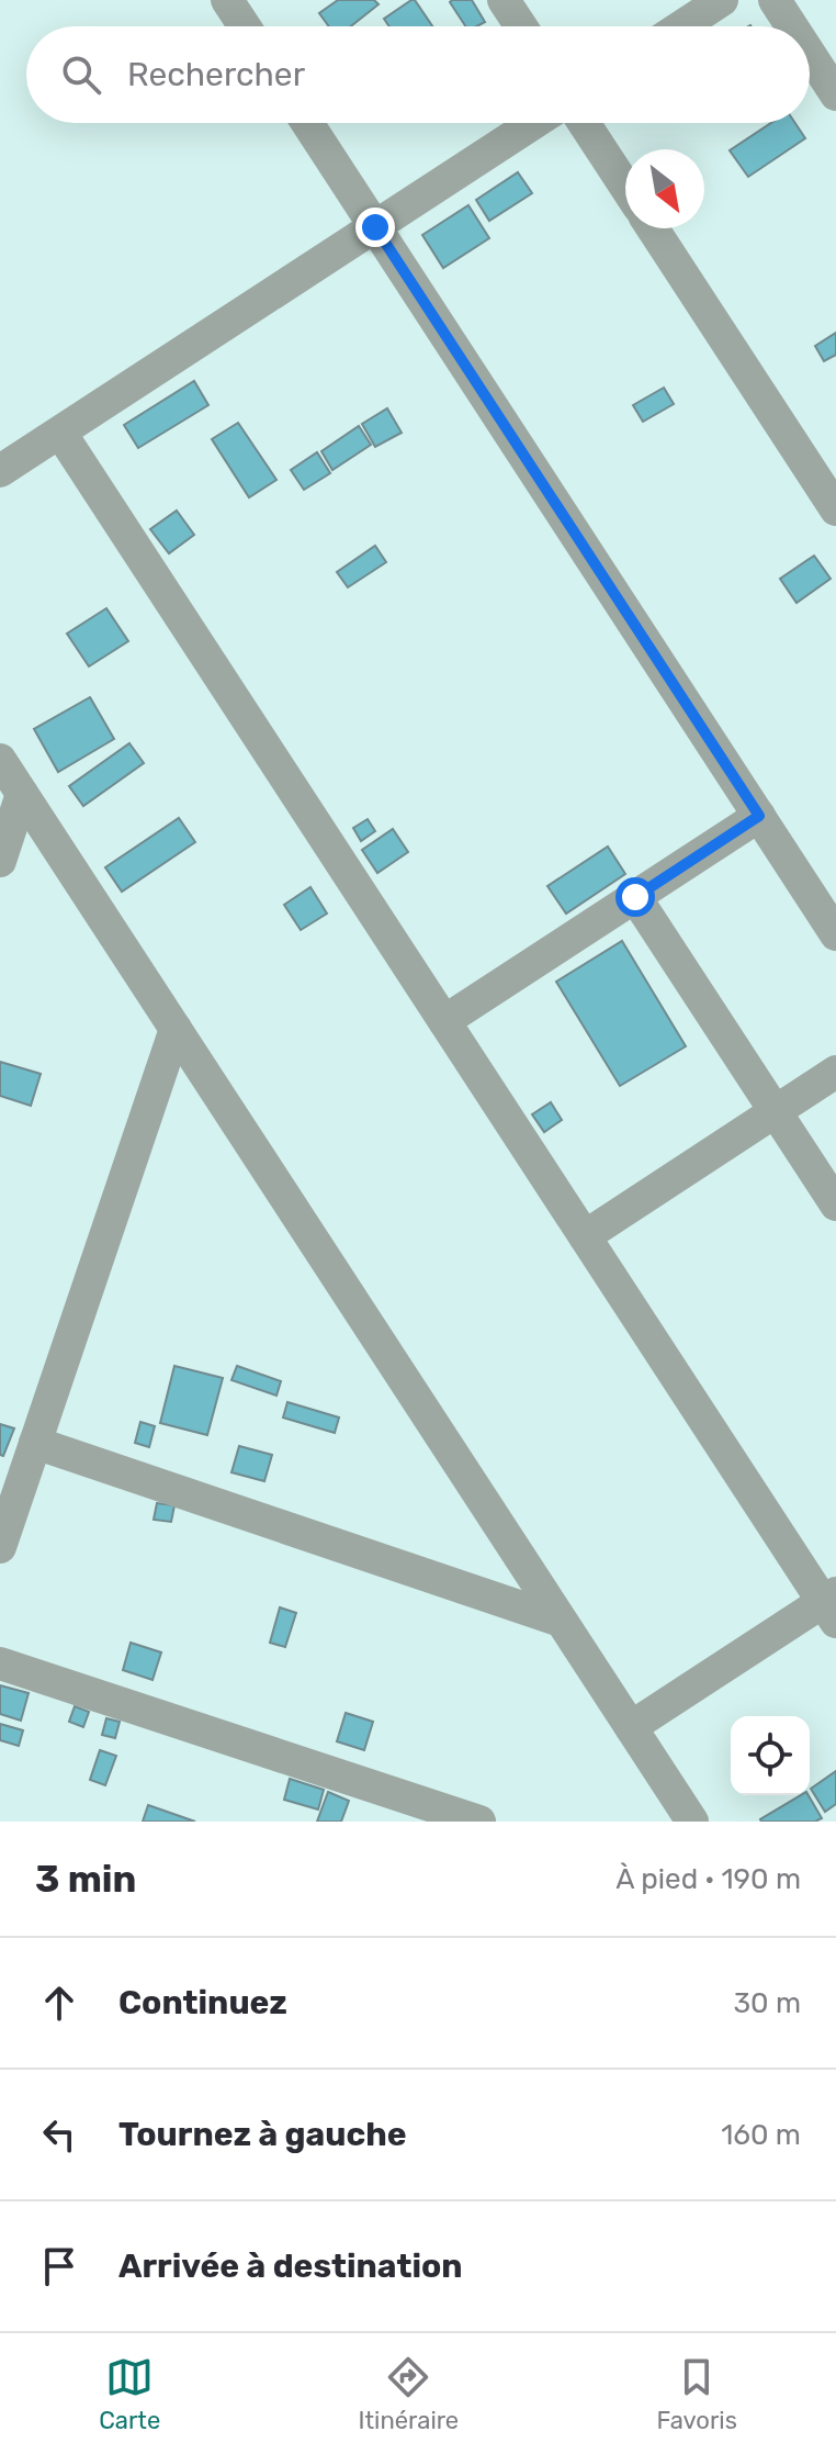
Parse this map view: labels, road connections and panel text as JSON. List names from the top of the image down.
{
  "north": "bottom right",
  "page": {
    "search": "Rechercher",
    "heading": ["3 min", "À pied · 190 m"],
    "list": [
      ["Continuez", "30 m"],
      ["Tournez à gauche", "160 m"],
      "Arrivée à destination"
    ],
    "nav": ["Carte", "Itinéraire", "Favoris"]
  }
}
